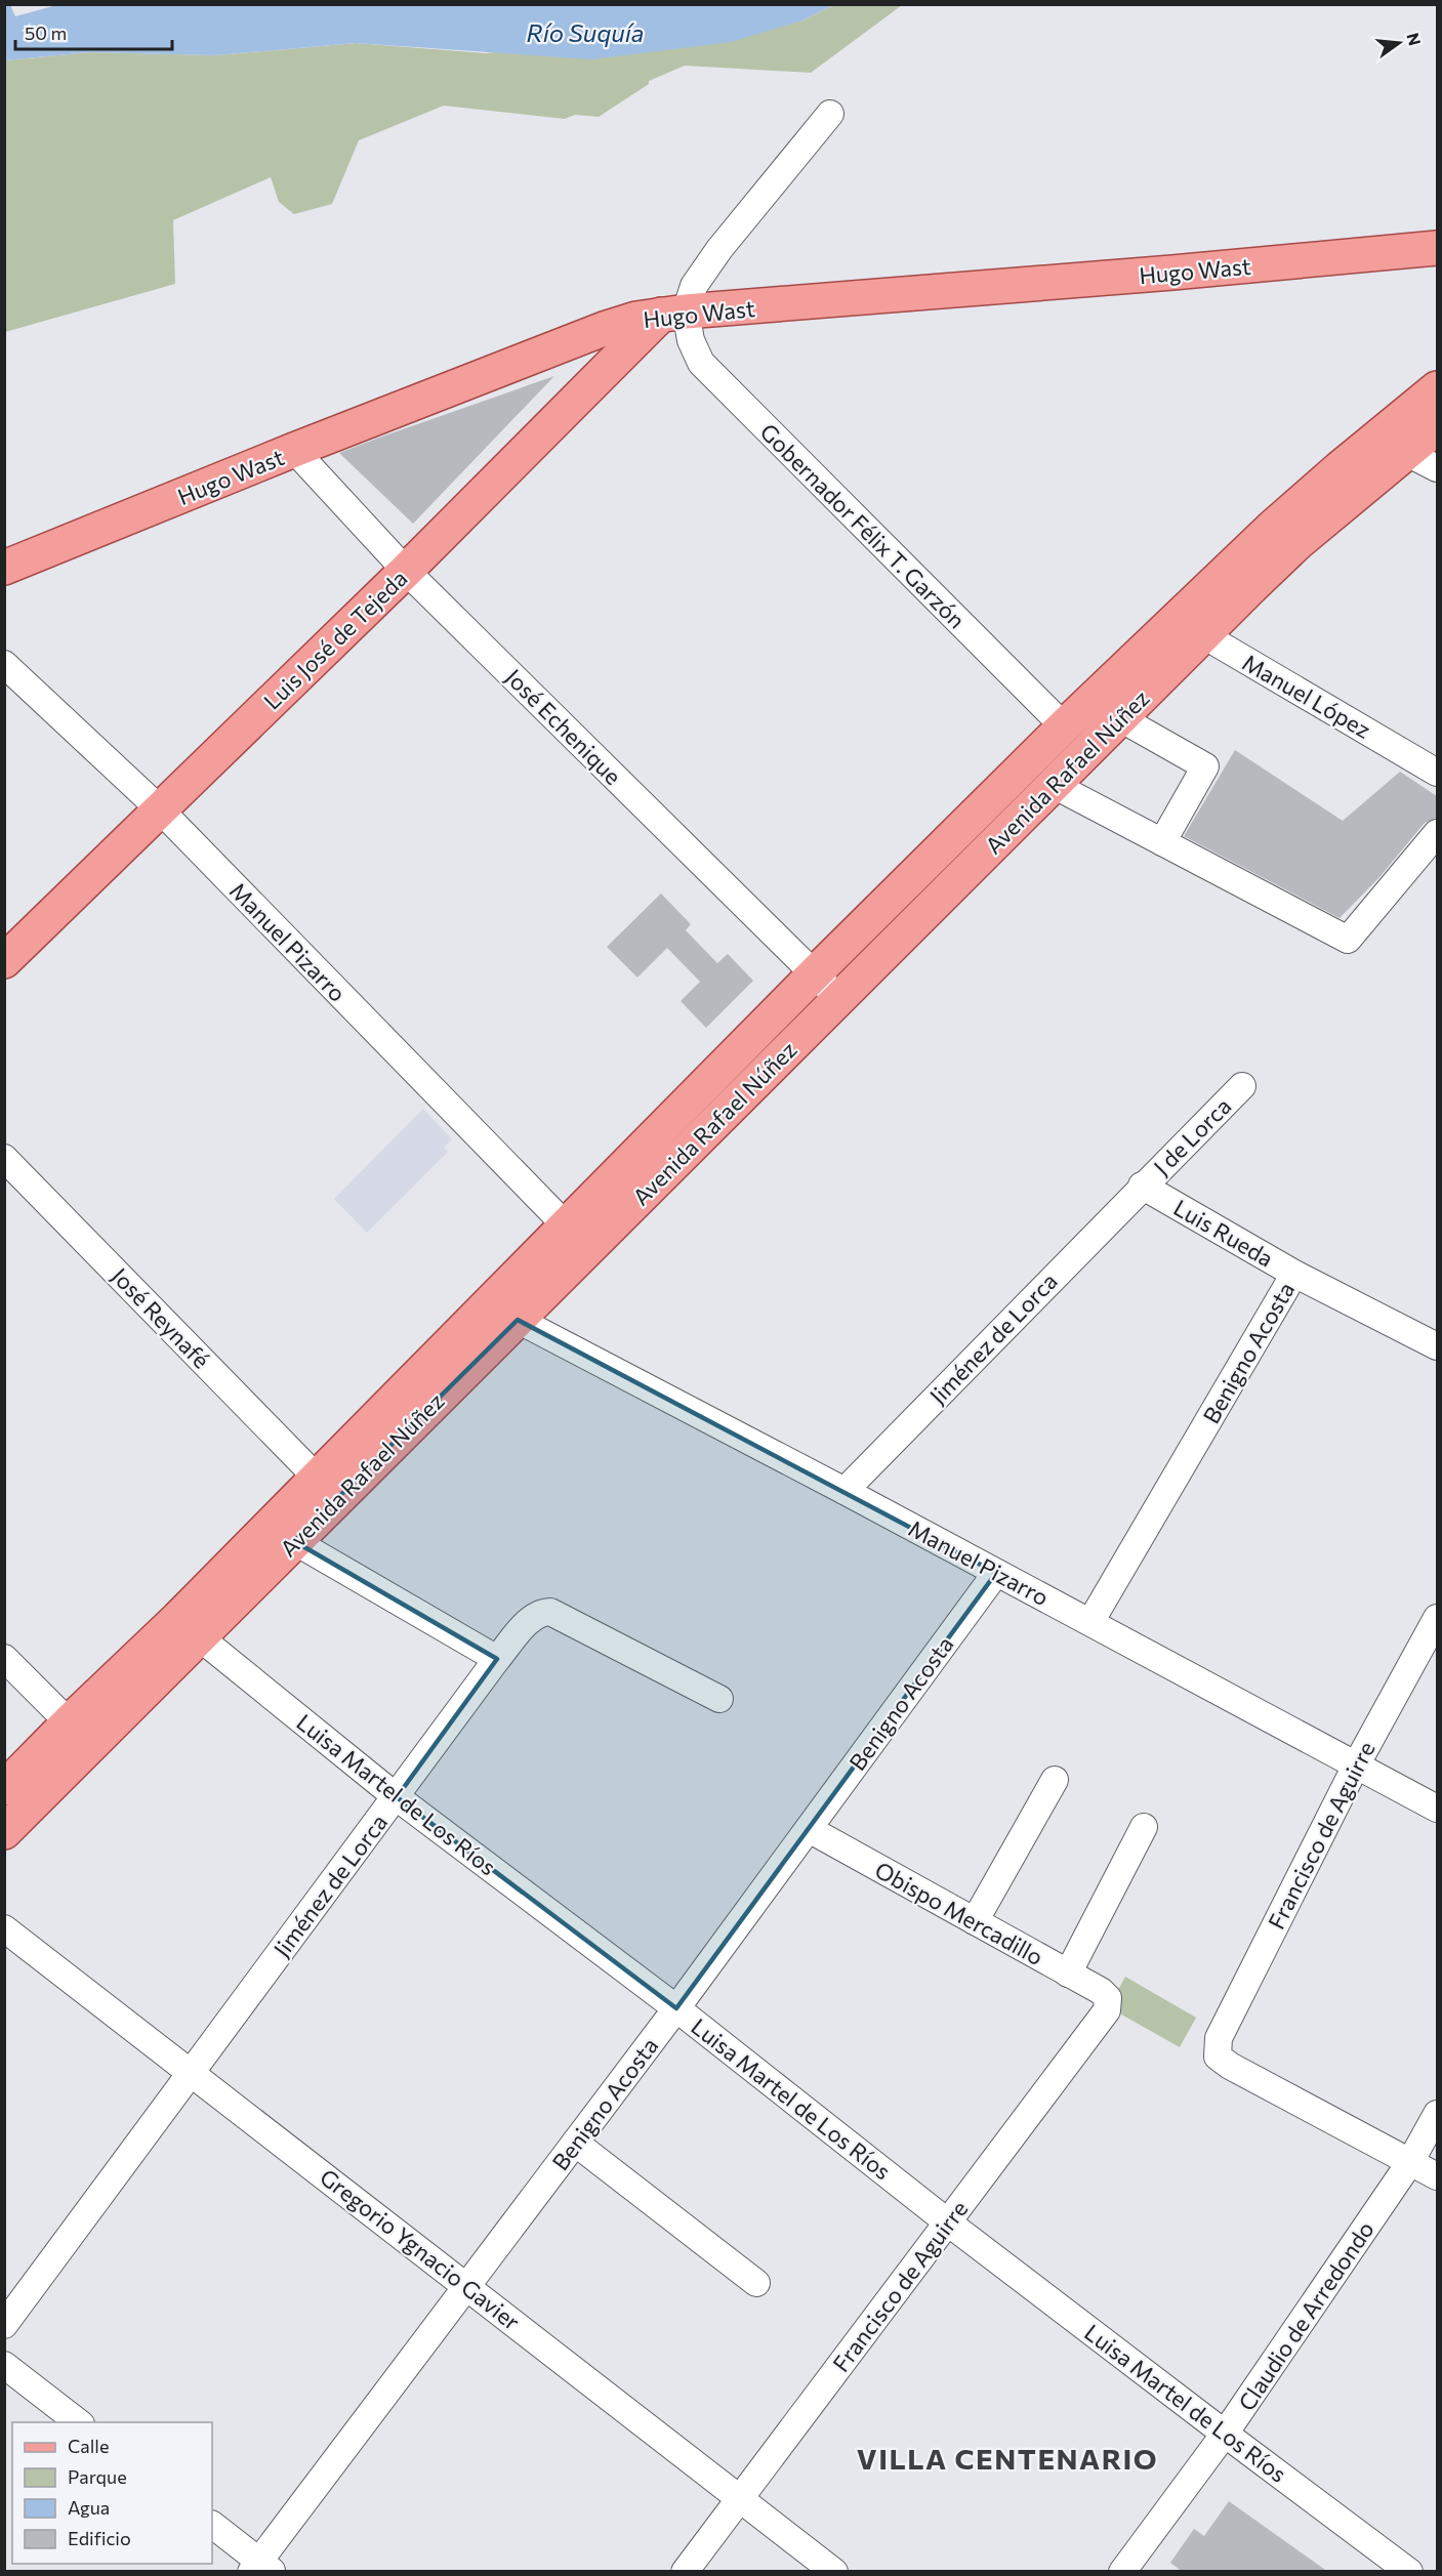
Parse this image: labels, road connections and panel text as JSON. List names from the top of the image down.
{
  "streets": {
    "main road": ["Hugo Wast", "Luis José de Tejeda", "Avenida Rafael Núñez"],
    "street": [
      "Gobernador Félix T. Garzón",
      "Manuel López",
      "José Echenique",
      "Manuel Pizarro",
      "J de Lorca",
      "Luis Rueda",
      "José Reynafé",
      "Jiménez de Lorca",
      "Benigno Acosta",
      "Luisa Martel de Los Ríos",
      "Francisco de Aguirre",
      "Obispo Mercadillo",
      "Gregorio Ygnacio Gavier",
      "Claudio de Arredondo"
    ]
  },
  "crossings": [
    ["Hugo Wast", "Gobernador Félix T. Garzón"],
    ["Hugo Wast", "Luis José de Tejeda"],
    ["Hugo Wast", "José Echenique"],
    ["Gobernador Félix T. Garzón", "Luis José de Tejeda"],
    ["Gobernador Félix T. Garzón", "Avenida Rafael Núñez"],
    ["Luis José de Tejeda", "José Echenique"],
    ["Luis José de Tejeda", "Manuel Pizarro"],
    ["Manuel López", "Avenida Rafael Núñez"],
    ["José Echenique", "Avenida Rafael Núñez"],
    ["Avenida Rafael Núñez", "Manuel Pizarro"],
    ["Avenida Rafael Núñez", "José Reynafé"],
    ["Avenida Rafael Núñez", "Luisa Martel de Los Ríos"],
    ["Manuel Pizarro", "Jiménez de Lorca"],
    ["Manuel Pizarro", "Benigno Acosta"],
    ["Manuel Pizarro", "Francisco de Aguirre"],
    ["J de Lorca", "Luis Rueda"],
    ["J de Lorca", "Jiménez de Lorca"],
    ["Luis Rueda", "Jiménez de Lorca"],
    ["Luis Rueda", "Benigno Acosta"],
    ["Jiménez de Lorca", "Luisa Martel de Los Ríos"],
    ["Jiménez de Lorca", "Gregorio Ygnacio Gavier"],
    ["Benigno Acosta", "Luisa Martel de Los Ríos"],
    ["Benigno Acosta", "Obispo Mercadillo"],
    ["Benigno Acosta", "Gregorio Ygnacio Gavier"],
    ["Luisa Martel de Los Ríos", "Francisco de Aguirre"],
    ["Luisa Martel de Los Ríos", "Claudio de Arredondo"],
    ["Francisco de Aguirre", "Obispo Mercadillo"],
    ["Francisco de Aguirre", "Gregorio Ygnacio Gavier"],
    ["Francisco de Aguirre", "Claudio de Arredondo"]
  ],
  "districts": ["VILLA CENTENARIO"],
  "water": ["Río Suquía"],
  "legend": [
    "Calle",
    "Parque",
    "Agua",
    "Edificio"
  ],
  "scale_bar": "50 m",
  "north": "right"
}
